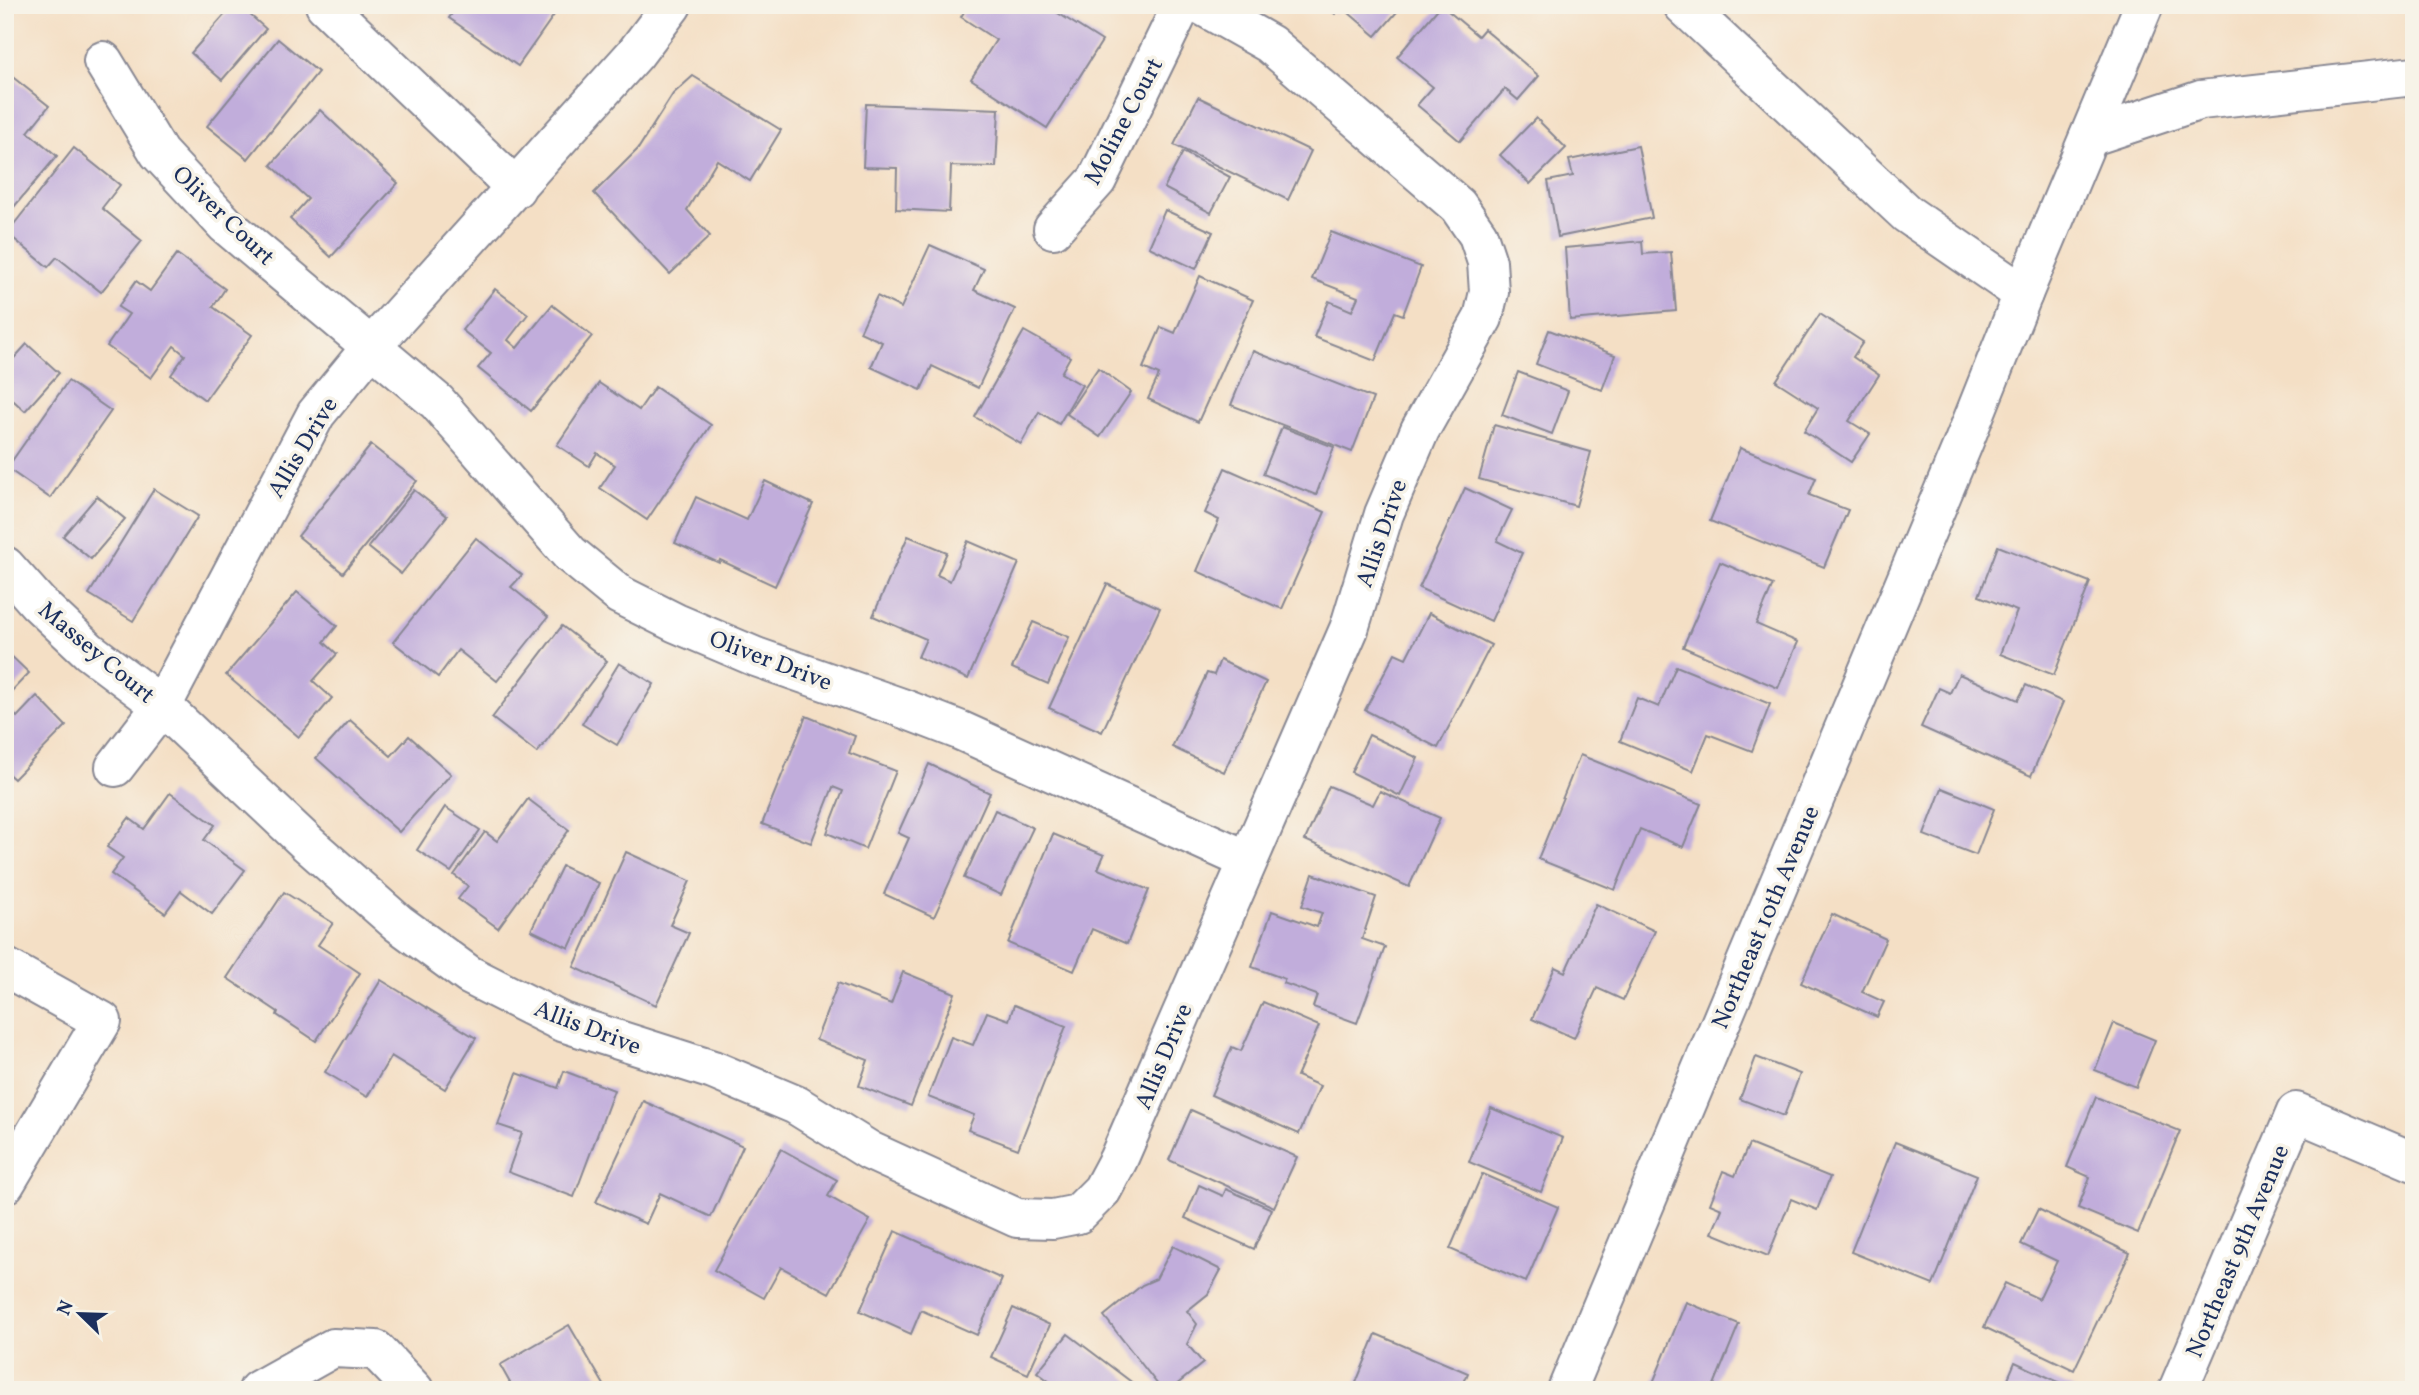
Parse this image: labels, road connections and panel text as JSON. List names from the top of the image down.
{
  "streets": {
    "street": [
      "Moline Court",
      "Oliver Court",
      "Allis Drive",
      "Massey Court",
      "Oliver Drive",
      "Northeast 10th Avenue",
      "Northeast 9th Avenue"
    ]
  },
  "crossings": [
    ["Oliver Court", "Allis Drive"],
    ["Oliver Court", "Oliver Drive"],
    ["Allis Drive", "Massey Court"],
    ["Allis Drive", "Oliver Drive"]
  ],
  "north": "top left"
}
